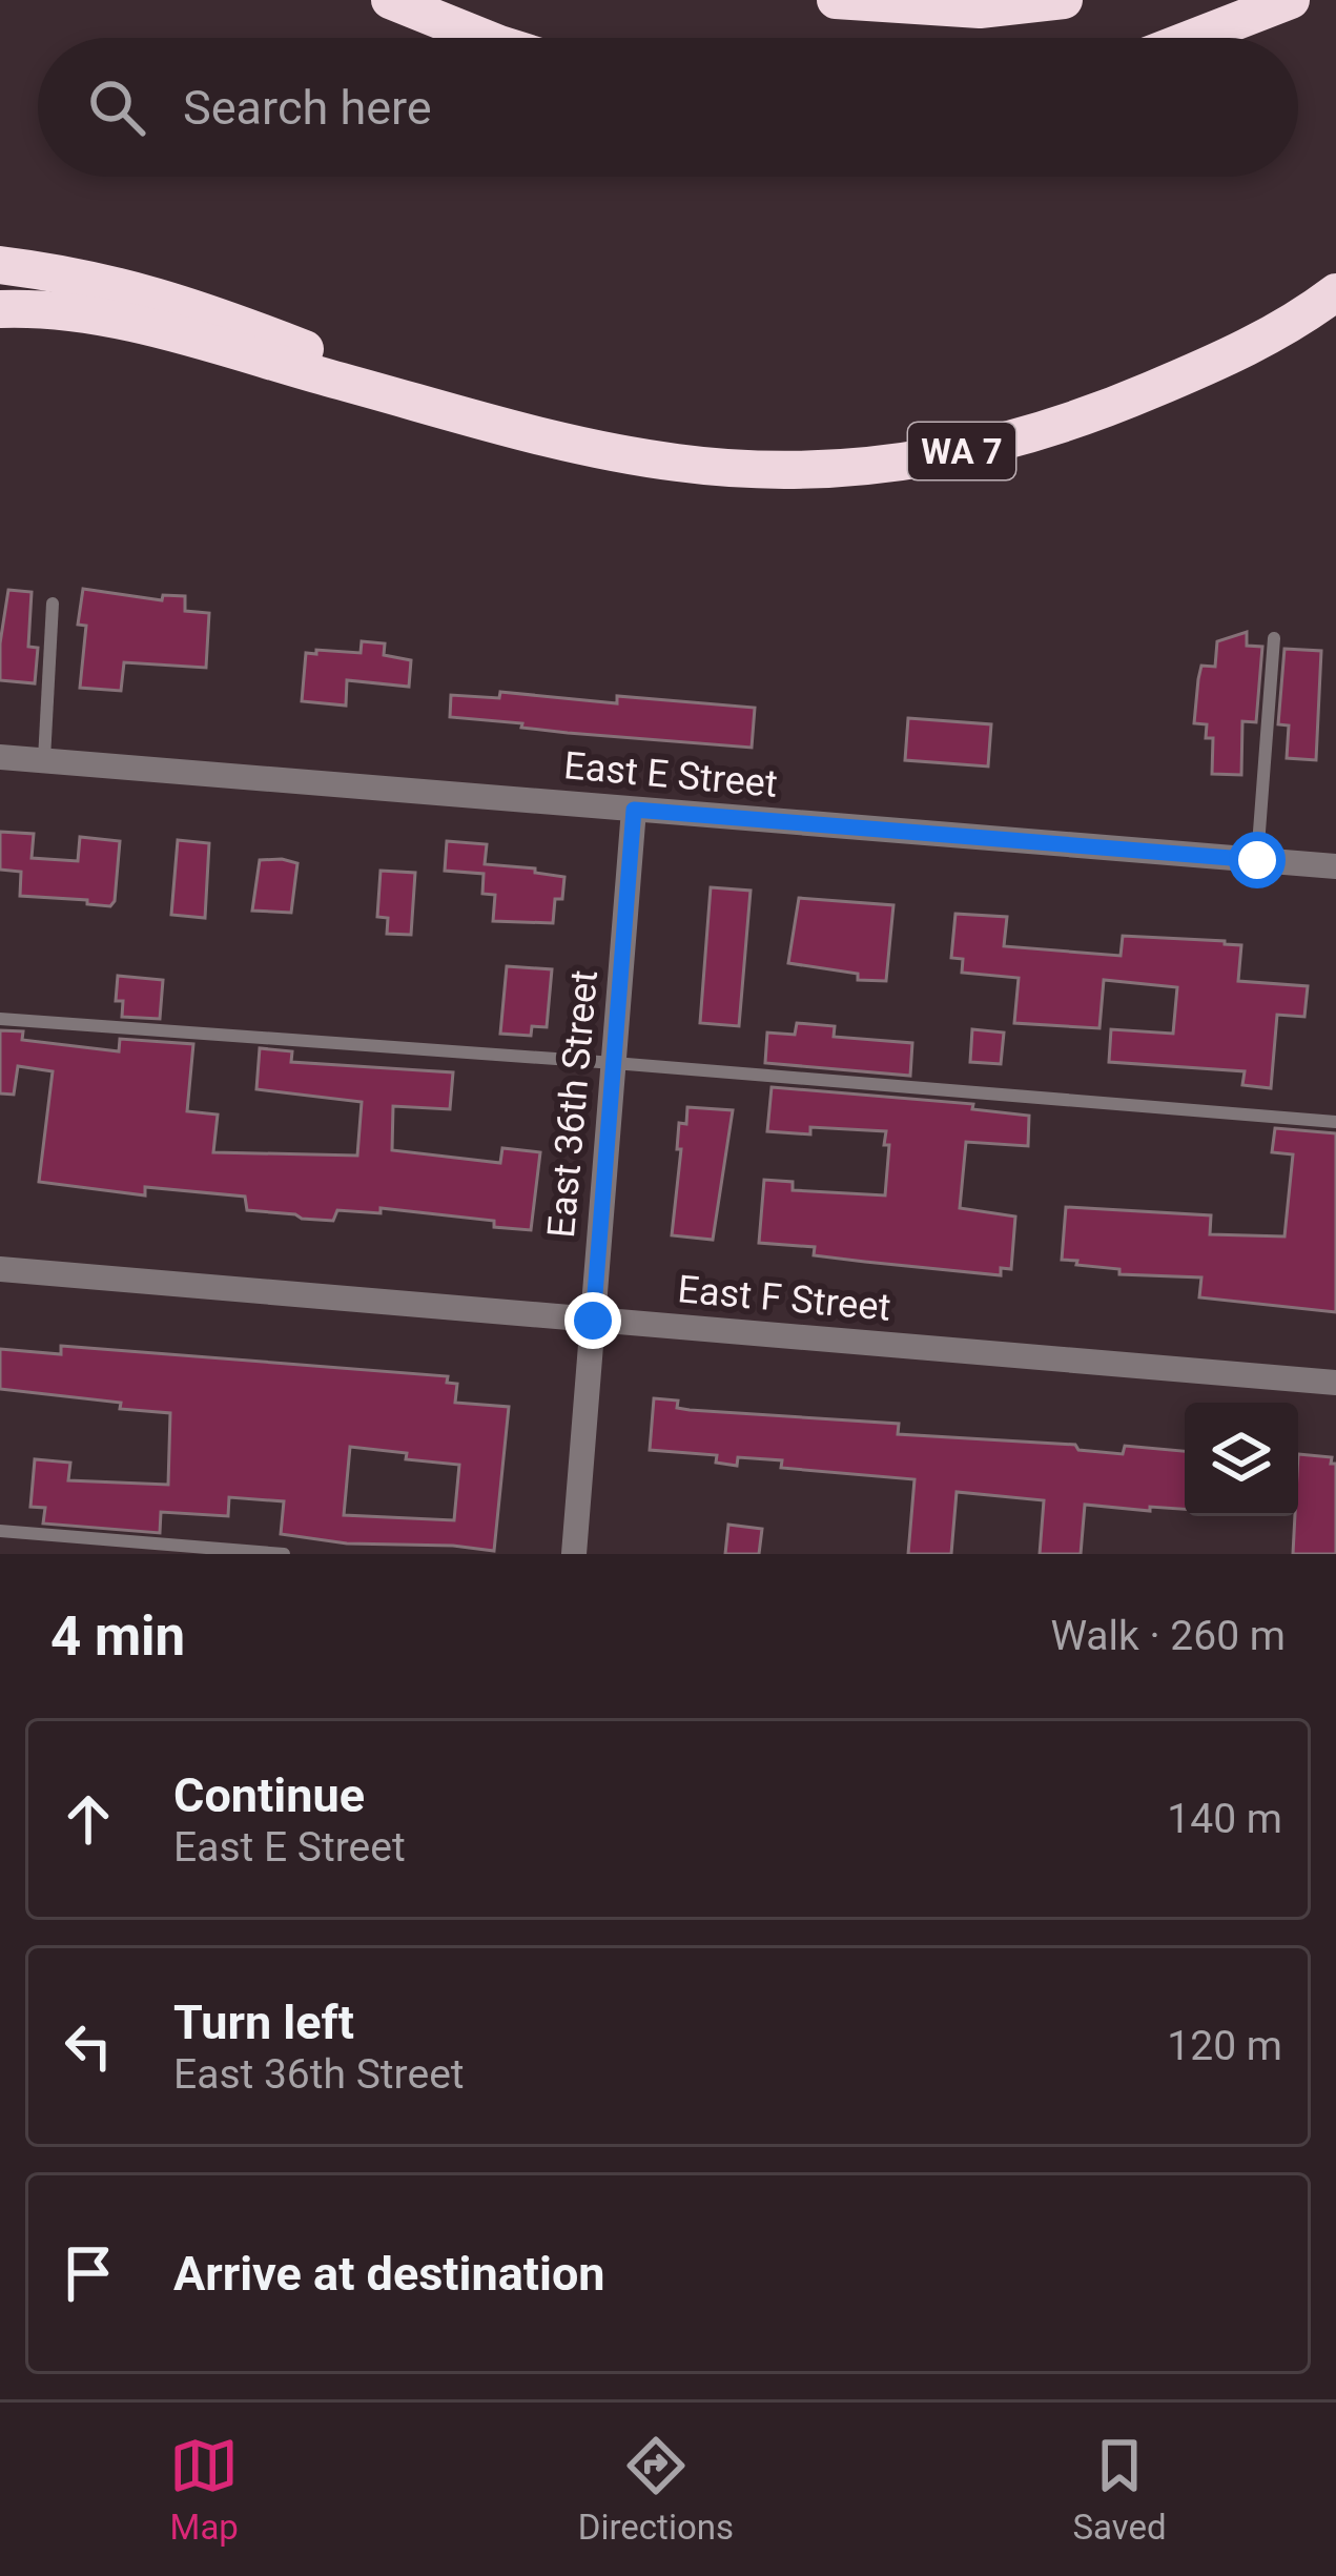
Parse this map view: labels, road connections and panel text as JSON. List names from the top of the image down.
{
  "streets": {
    "highway": ["WA 7"],
    "street": ["East E Street", "East 36th Street", "East F Street"]
  },
  "crossings": [
    ["East E Street", "East 36th Street"],
    ["East 36th Street", "East F Street"]
  ],
  "page": {
    "search": "Search here",
    "heading": ["4 min", "Walk · 260 m"],
    "list": [
      ["Continue", "East E Street", "140 m"],
      ["Turn left", "East 36th Street", "120 m"],
      "Arrive at destination"
    ],
    "nav": ["Map", "Directions", "Saved"]
  }
}
